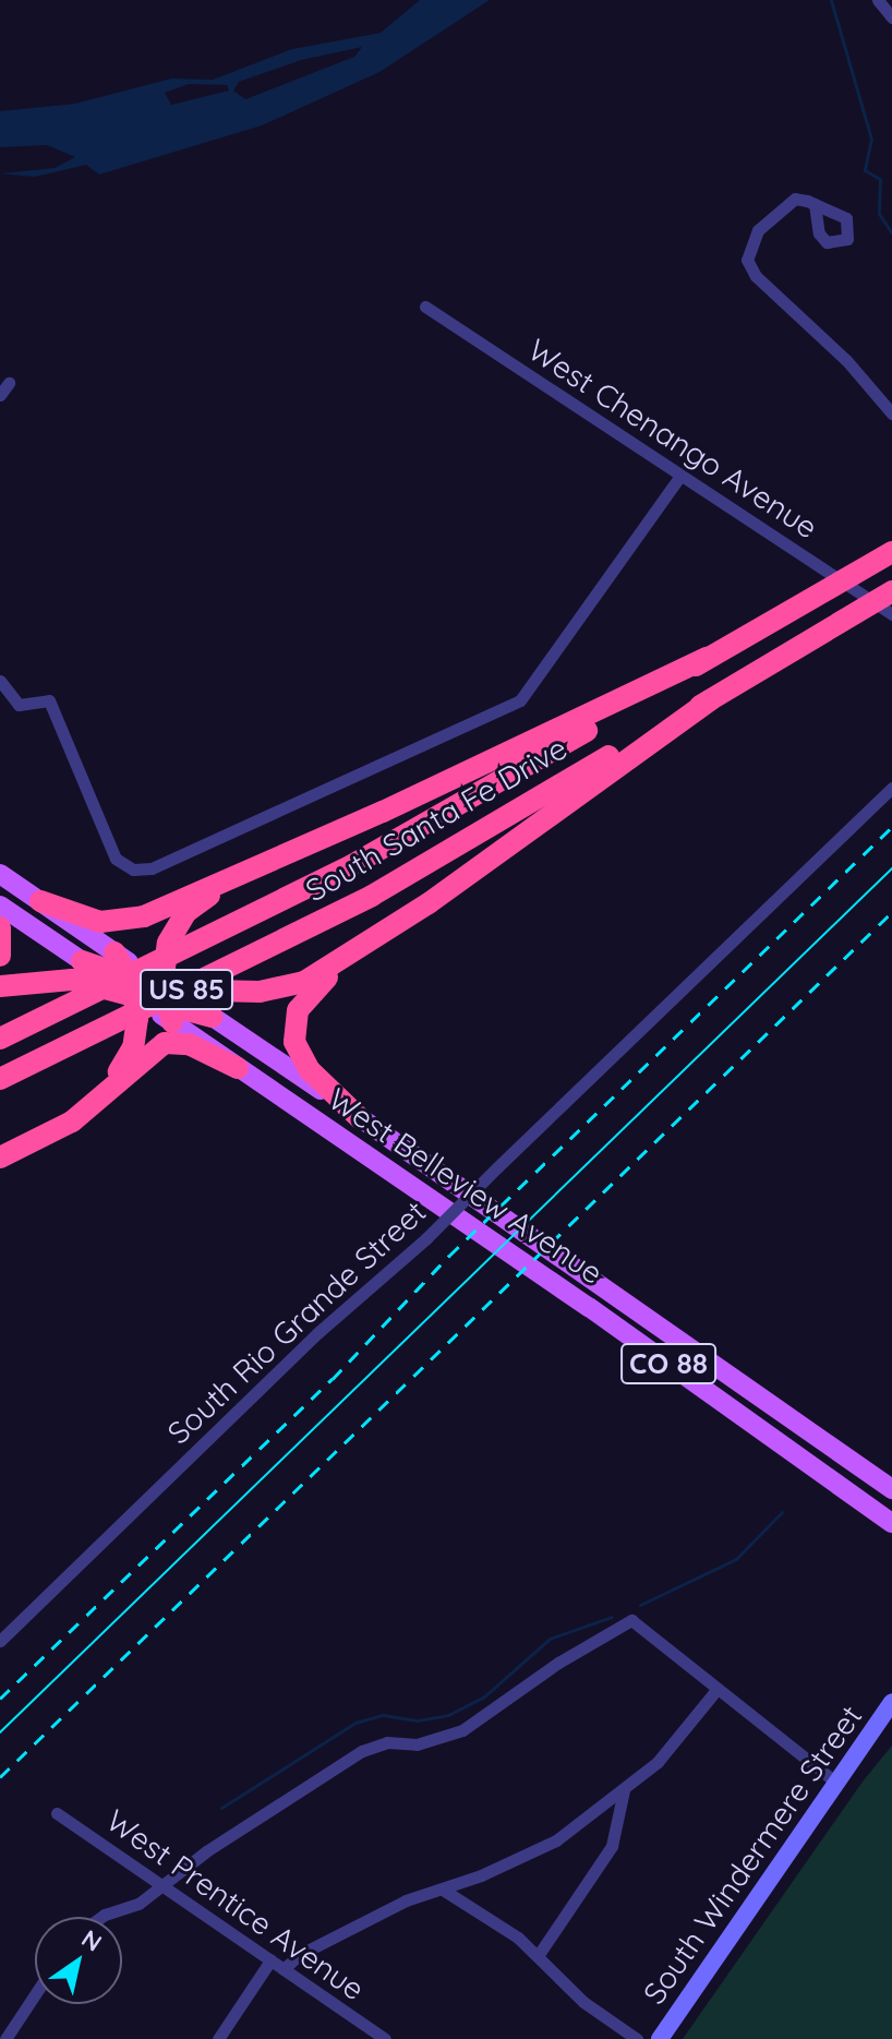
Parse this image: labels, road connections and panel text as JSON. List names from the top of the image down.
{
  "streets": {
    "highway": ["South Santa Fe Drive", "US 85"],
    "main road": ["West Belleview Avenue", "CO 88"],
    "street": [
      "West Chenango Avenue",
      "South Rio Grande Street",
      "South Windermere Street",
      "West Prentice Avenue"
    ]
  },
  "crossings": [
    ["West Chenango Avenue", "South Santa Fe Drive"]
  ],
  "north": "top right"
}
